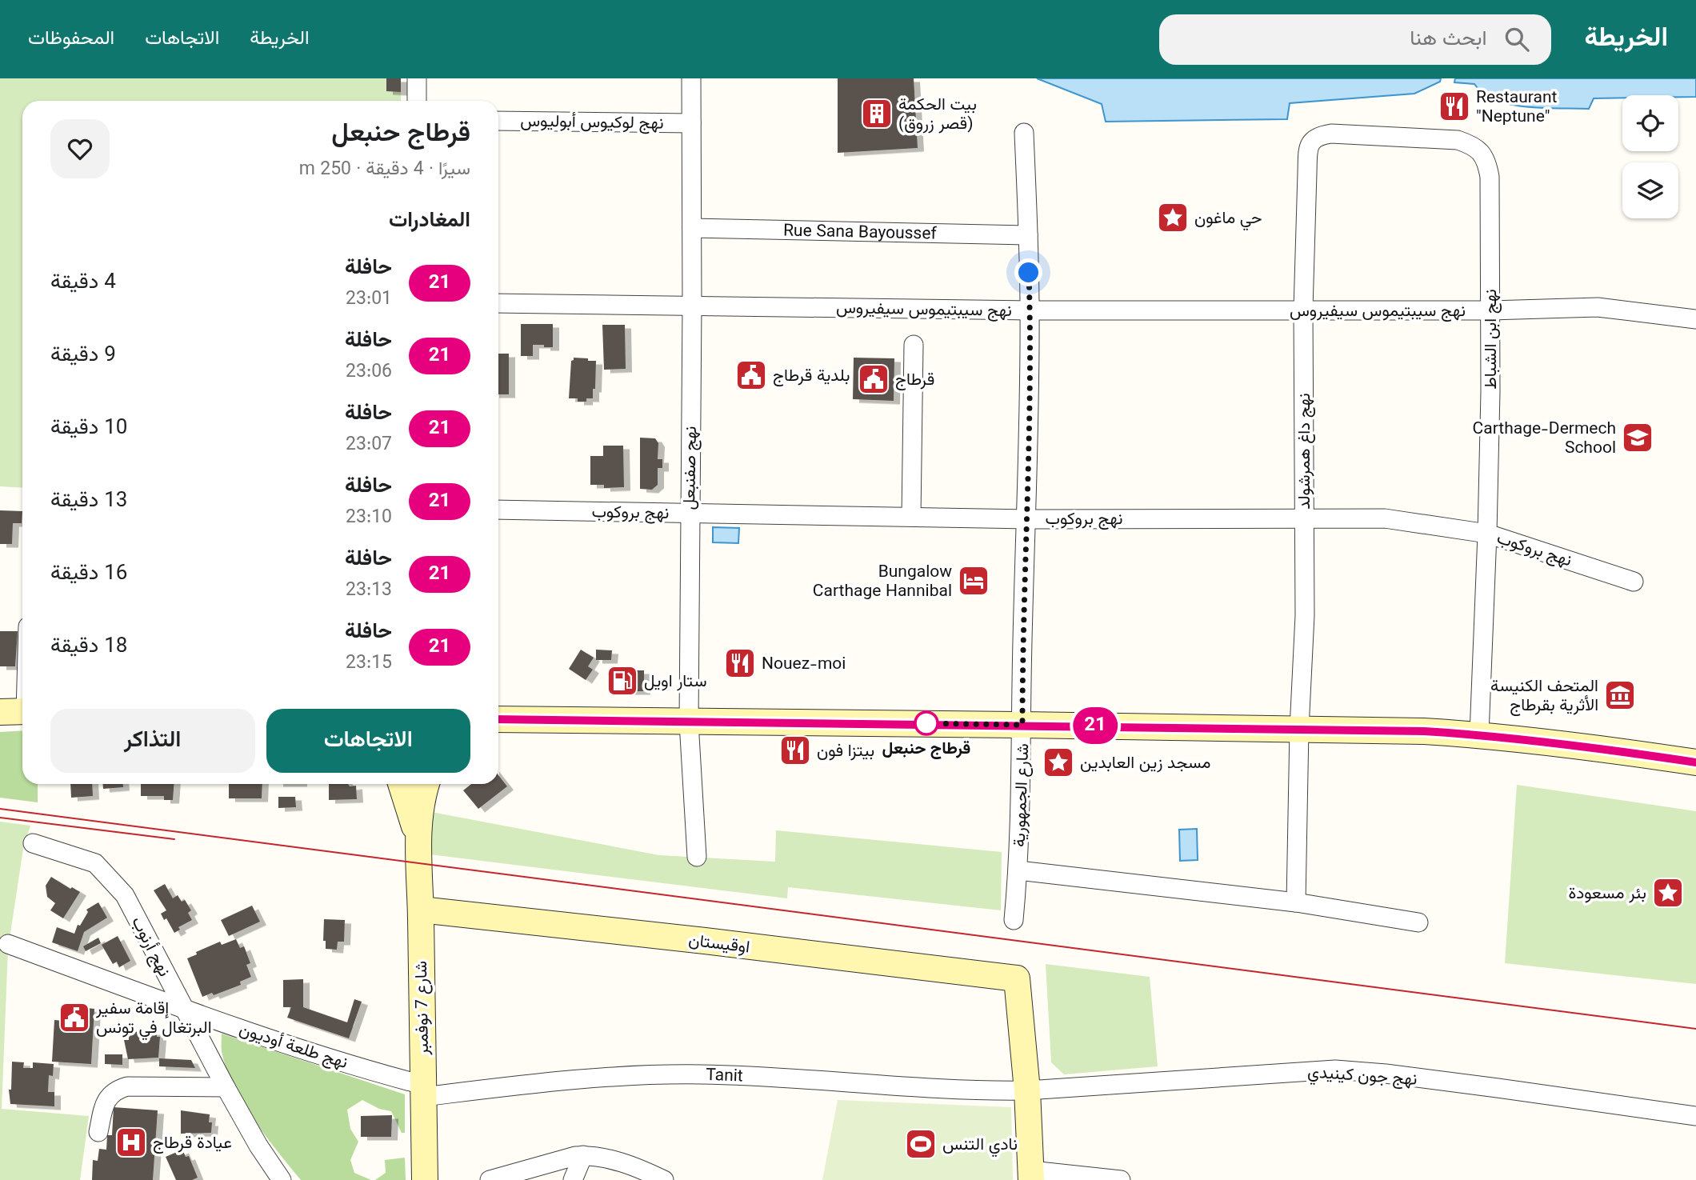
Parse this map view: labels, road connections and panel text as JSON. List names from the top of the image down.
{
  "streets": {
    "main road": ["اوقيستان", "شارع 7 نوفمبر"],
    "street": [
      "نهج لوكيوس أبوليوس",
      "Rue Sana Bayoussef",
      "نهج سيبتيموس سيفيروس",
      "نهج ابن الشباط",
      "نهج داغ همرشولد",
      "نهج صفنبعل",
      "نهج بروكوب",
      "شارع الجمهورية",
      "نهج أرنوب",
      "نهج طلعة أوديون",
      "Tanit",
      "نهج جون كينيدي"
    ]
  },
  "crossings": [
    ["نهج لوكيوس أبوليوس", "نهج صفنبعل"],
    ["Rue Sana Bayoussef", "نهج صفنبعل"],
    ["Rue Sana Bayoussef", "شارع الجمهورية"],
    ["نهج سيبتيموس سيفيروس", "نهج ابن الشباط"],
    ["نهج سيبتيموس سيفيروس", "نهج داغ همرشولد"],
    ["نهج سيبتيموس سيفيروس", "نهج صفنبعل"],
    ["نهج سيبتيموس سيفيروس", "شارع الجمهورية"],
    ["نهج ابن الشباط", "نهج داغ همرشولد"],
    ["نهج ابن الشباط", "نهج بروكوب"],
    ["نهج داغ همرشولد", "نهج بروكوب"],
    ["نهج صفنبعل", "نهج بروكوب"],
    ["نهج بروكوب", "شارع الجمهورية"],
    ["اوقيستان", "شارع 7 نوفمبر"],
    ["اوقيستان", "Tanit"],
    ["اوقيستان", "نهج جون كينيدي"],
    ["نهج أرنوب", "نهج طلعة أوديون"],
    ["شارع 7 نوفمبر", "نهج طلعة أوديون"],
    ["شارع 7 نوفمبر", "Tanit"],
    ["نهج طلعة أوديون", "Tanit"],
    ["Tanit", "نهج جون كينيدي"]
  ],
  "places": {
    "restaurant": ["Restaurant \"Neptune\"", "Nouez-moi", "بيتزا فون"],
    "building": ["بيت الحكمة (قصر زروق)"],
    "place": ["حي ماغون", "مسجد زين العابدين", "بئر مسعودة"],
    "public building": ["بلدية قرطاج", "قرطاج", "إقامة سفير البرتغال في تونس"],
    "school or university": ["Carthage-Dermech School"],
    "hotel": ["Bungalow Carthage Hannibal"],
    "fuel station": ["ستار اويل"],
    "museum": ["المتحف الكنيسة الأثرية بقرطاج"],
    "other": ["قرطاج حنبعل"],
    "hospital": ["عيادة قرطاج"],
    "sports": ["نادي التنس"]
  },
  "lines": ["bus line 21"],
  "page": {
    "header": "الخريطة",
    "search": "ابحث هنا",
    "nav": ["الخريطة", "الاتجاهات", "المحفوظات"],
    "on_map": "21",
    "heading": [
      ["قرطاج حنبعل", "سيرًا · 4 دقيقة · 250 m"],
      "المغادرات"
    ],
    "list": [
      {
        "mark": "21",
        "name": "حافلة",
        "note": "23:01",
        "value": "4 دقيقة"
      },
      {
        "mark": "21",
        "name": "حافلة",
        "note": "23:06",
        "value": "9 دقيقة"
      },
      {
        "mark": "21",
        "name": "حافلة",
        "note": "23:07",
        "value": "10 دقيقة"
      },
      {
        "mark": "21",
        "name": "حافلة",
        "note": "23:10",
        "value": "13 دقيقة"
      },
      {
        "mark": "21",
        "name": "حافلة",
        "note": "23:13",
        "value": "16 دقيقة"
      },
      {
        "mark": "21",
        "name": "حافلة",
        "note": "23:15",
        "value": "18 دقيقة"
      }
    ],
    "buttons": ["الاتجاهات", "التذاكر"]
  }
}
